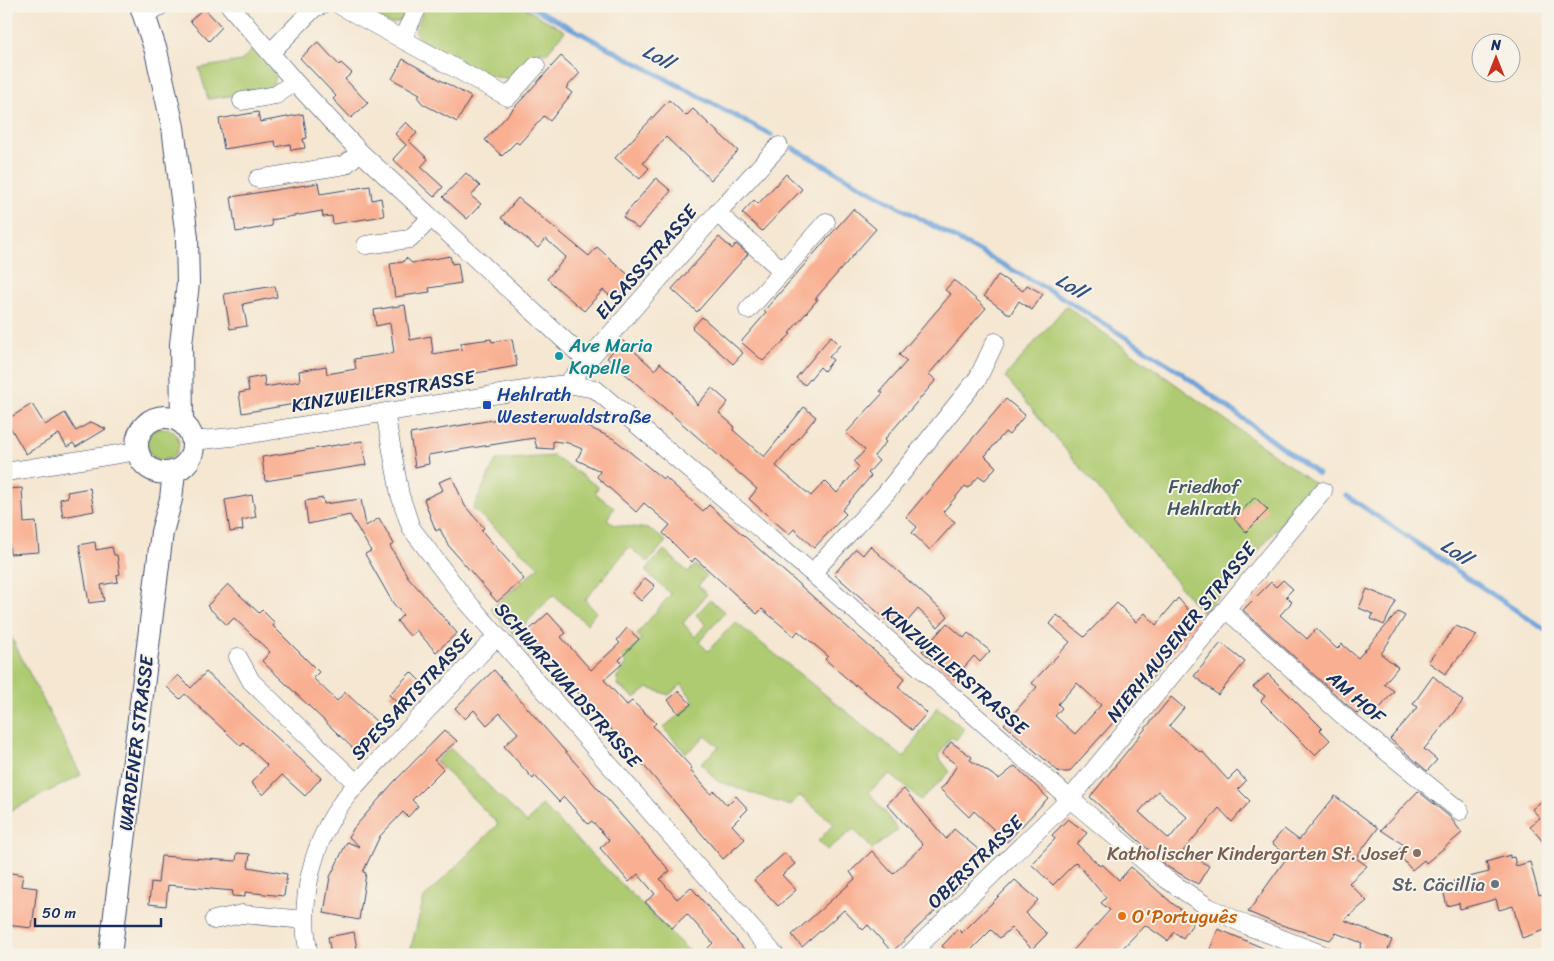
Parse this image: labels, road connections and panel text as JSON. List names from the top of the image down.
{
  "streets": {
    "street": [
      "ELSASSSTRASSE",
      "KINZWEILERSTRASSE",
      "NIERHAUSENER STRASSE",
      "SCHWARZWALDSTRASSE",
      "SPESSARTSTRASSE",
      "AM HOF",
      "WARDENER STRASSE",
      "OBERSTRASSE"
    ]
  },
  "crossings": [
    ["ELSASSSTRASSE", "KINZWEILERSTRASSE"],
    ["KINZWEILERSTRASSE", "NIERHAUSENER STRASSE"],
    ["KINZWEILERSTRASSE", "SCHWARZWALDSTRASSE"],
    ["KINZWEILERSTRASSE", "WARDENER STRASSE"],
    ["KINZWEILERSTRASSE", "OBERSTRASSE"],
    ["NIERHAUSENER STRASSE", "AM HOF"],
    ["NIERHAUSENER STRASSE", "OBERSTRASSE"],
    ["SCHWARZWALDSTRASSE", "SPESSARTSTRASSE"]
  ],
  "water": ["Loll"],
  "parks": ["Friedhof Hehlrath"],
  "places": {
    "other": [
      "Ave Maria Kapelle",
      "Katholischer Kindergarten St. Josef",
      "St. Cäcillia",
      "O'Português"
    ],
    "transit": ["Hehlrath Westerwaldstraße"]
  },
  "scale_bar": "50 m",
  "north": "top"
}
